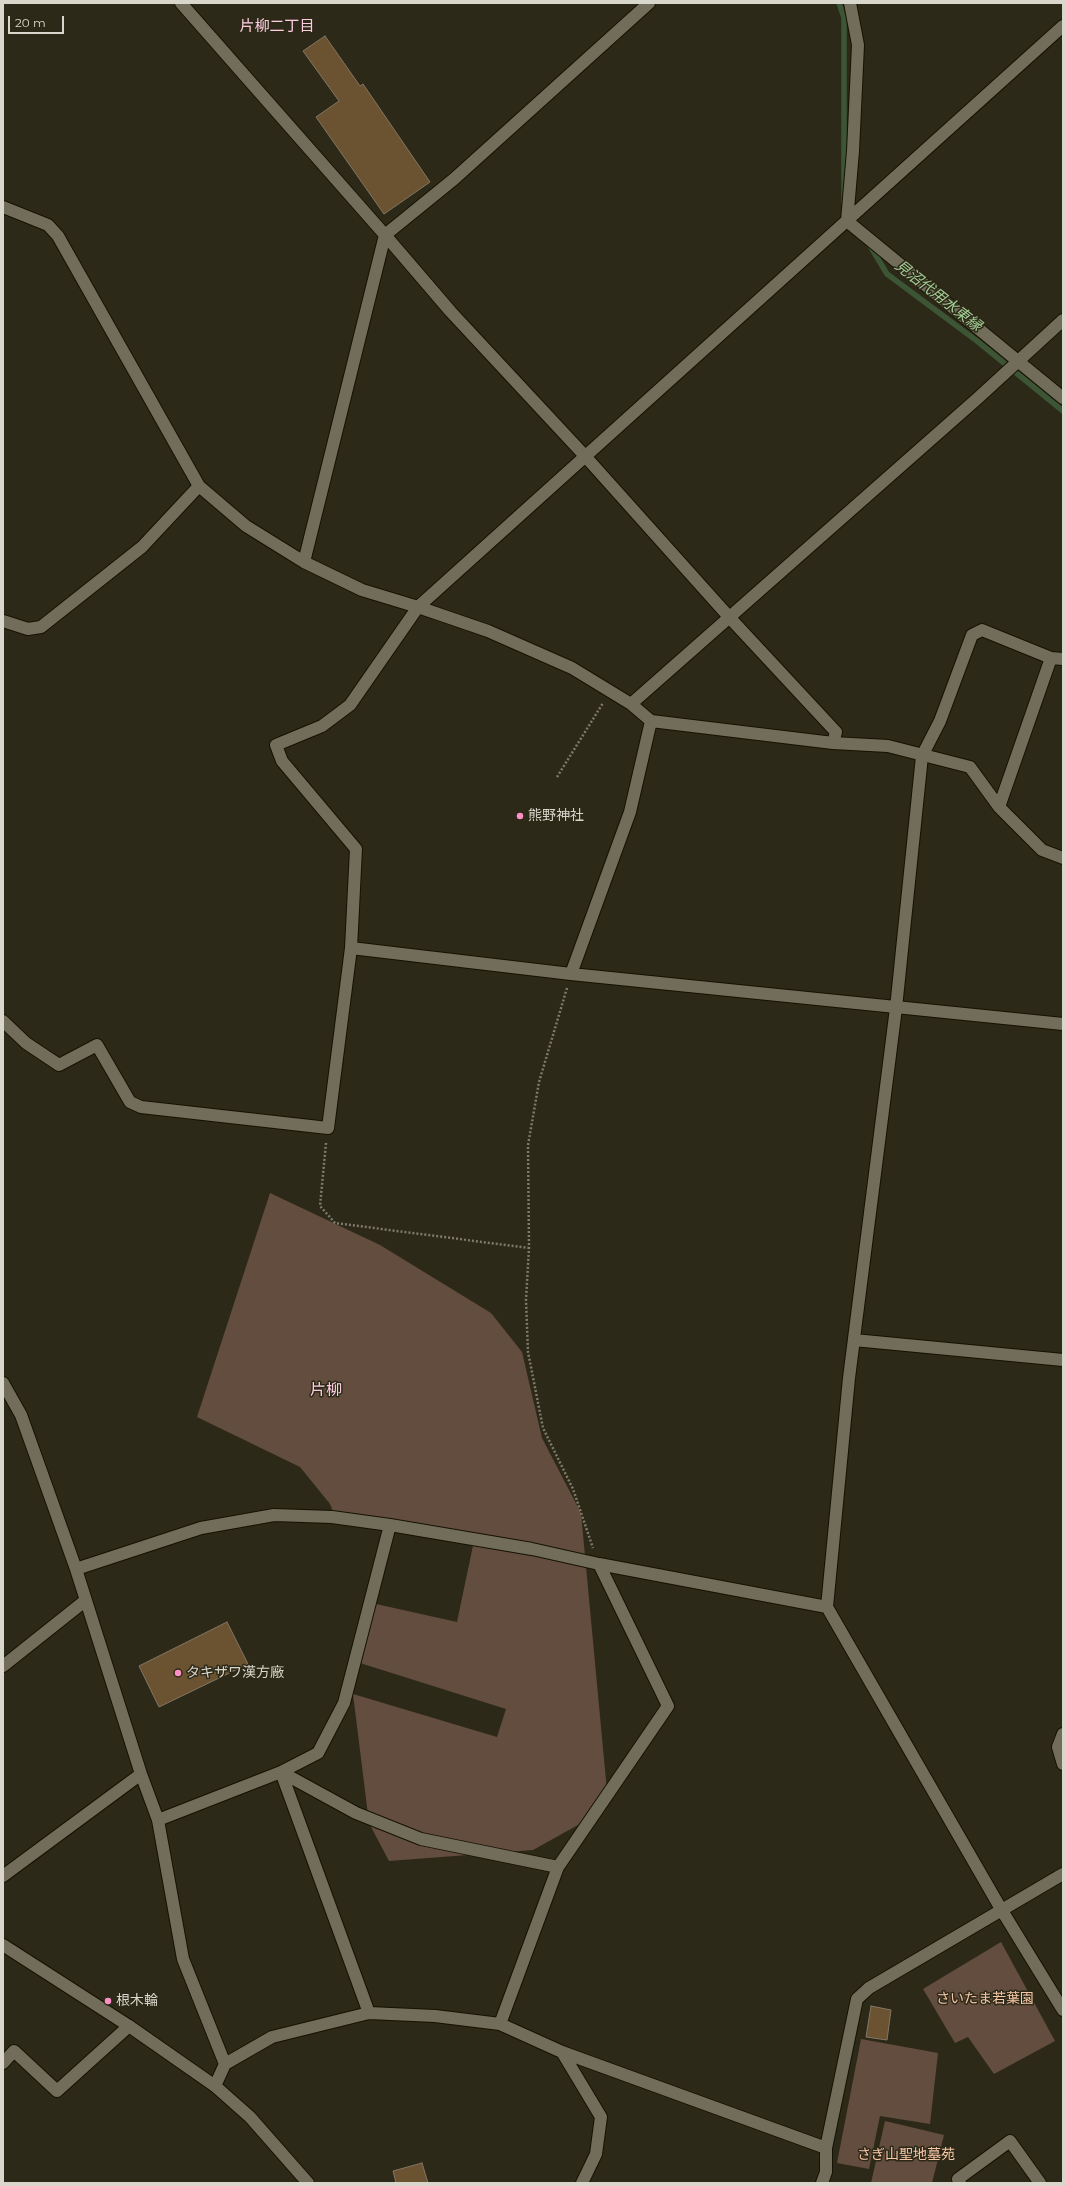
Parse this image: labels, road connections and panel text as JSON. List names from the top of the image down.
{
  "districts": ["片柳二丁目", "片柳"],
  "water": ["見沼代用水東縁"],
  "parks": ["さいたま若葉園", "さぎ山聖地墓苑"],
  "places": ["熊野神社", "タキザワ漢方廠", "根木輪"],
  "scale_bar": "20 m"
}
